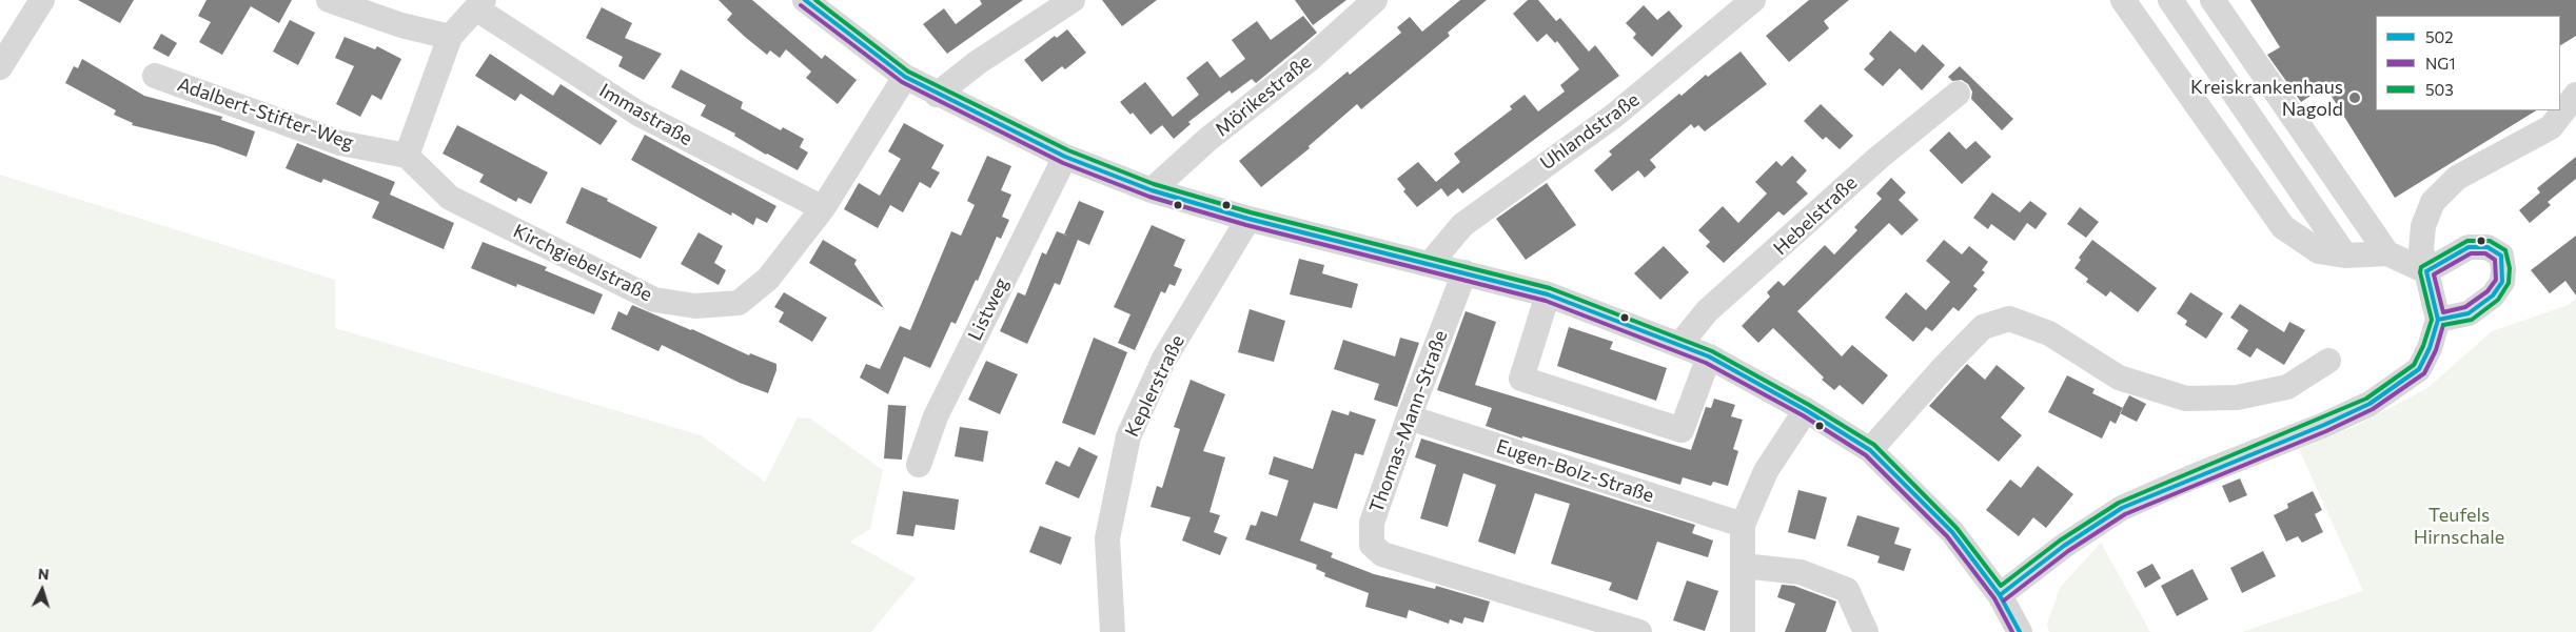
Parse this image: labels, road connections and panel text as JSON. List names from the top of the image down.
{
  "streets": {
    "street": [
      "Mörikestraße",
      "Adalbert-Stifter-Weg",
      "Immastraße",
      "Uhlandstraße",
      "Hebelstraße",
      "Kirchgiebelstraße",
      "Listweg",
      "Keplerstraße",
      "Thomas-Mann-Straße",
      "Eugen-Bolz-Straße"
    ]
  },
  "crossings": [
    ["Adalbert-Stifter-Weg", "Kirchgiebelstraße"],
    ["Immastraße", "Kirchgiebelstraße"],
    ["Thomas-Mann-Straße", "Eugen-Bolz-Straße"]
  ],
  "parks": ["Teufels Hirnschale"],
  "places": ["Kreiskrankenhaus Nagold"],
  "lines": ["transit line 502", "transit line 503", "transit line NG1"],
  "legend": ["502", "NG1", "503"],
  "north": "top"
}
